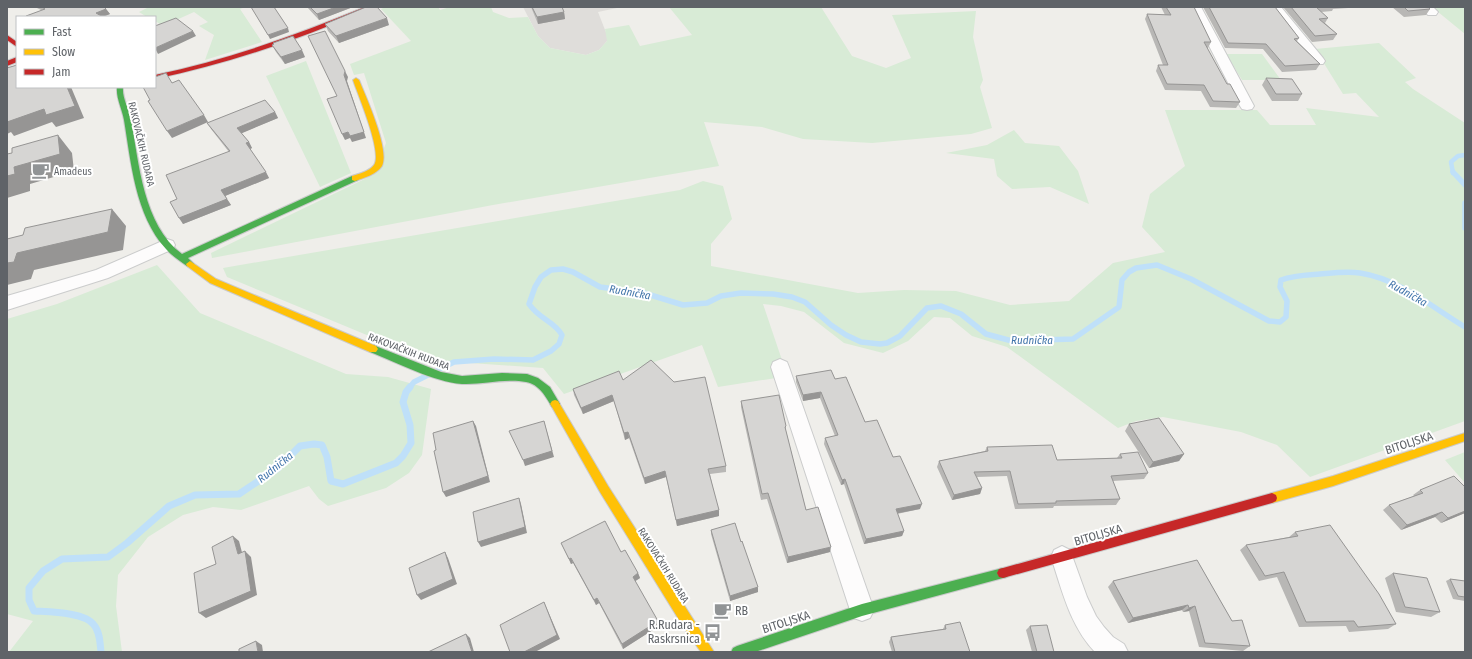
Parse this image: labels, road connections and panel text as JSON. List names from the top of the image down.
{
  "streets": {
    "street": ["RAKOVAČKIH RUDARA", "BITOLJSKA"]
  },
  "water": ["Rudnička"],
  "places": {
    "cafe": ["Amadeus", "RB"],
    "bus stop": ["R.Rudara - Raskrsnica"]
  },
  "legend": ["Fast", "Slow", "Jam"]
}
